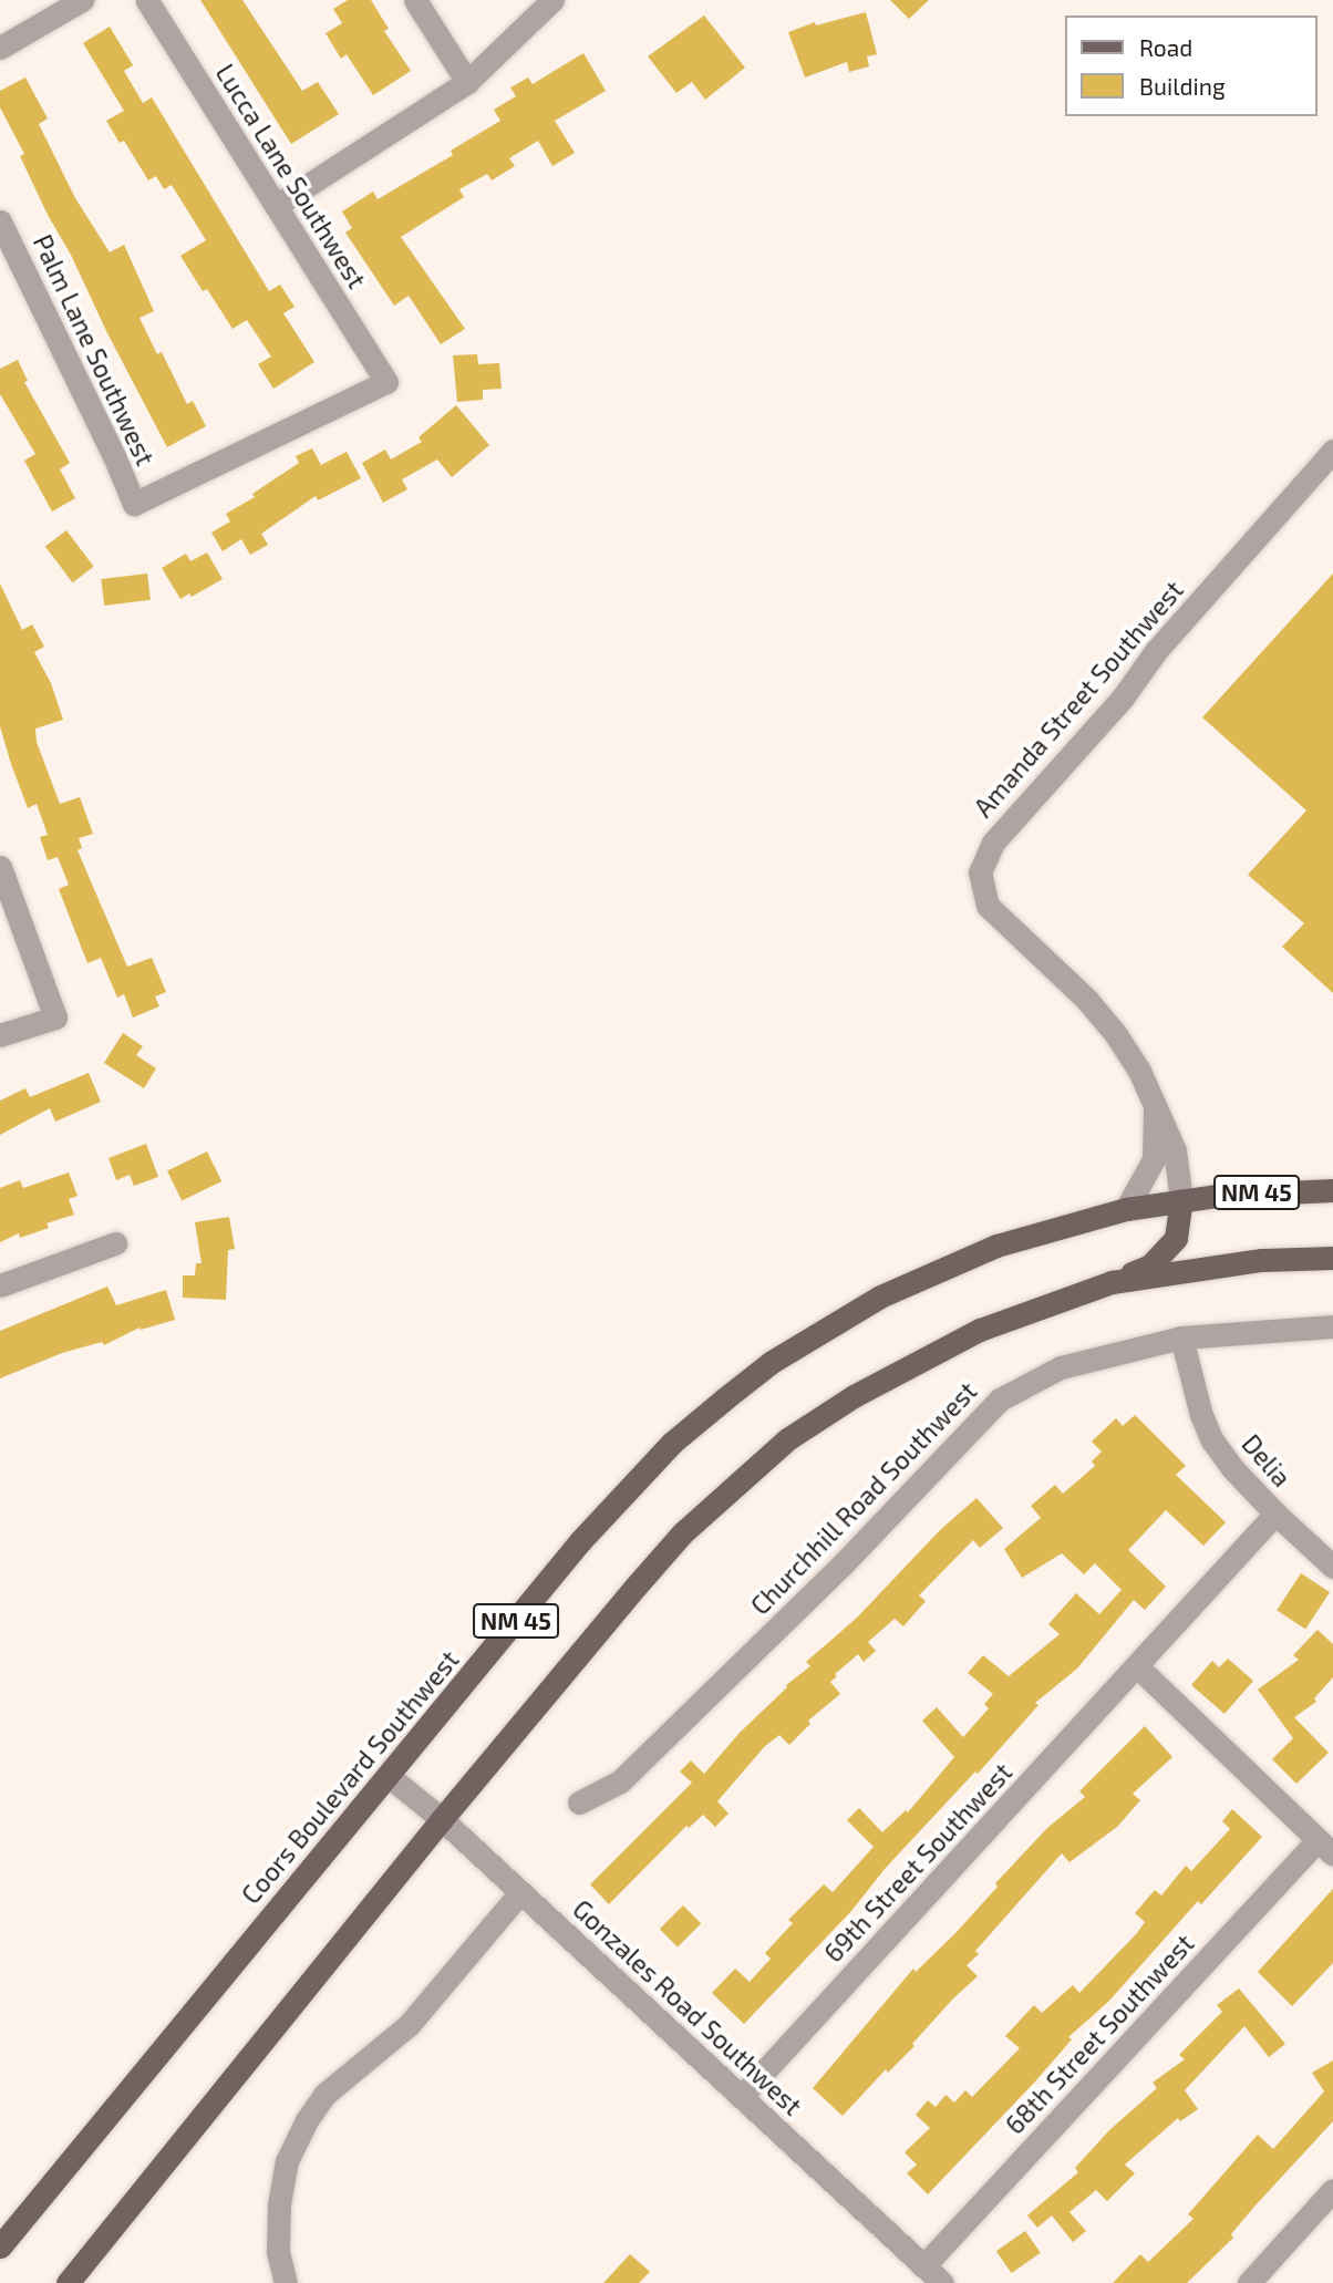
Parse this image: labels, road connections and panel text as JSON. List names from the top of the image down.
{
  "streets": {
    "main road": ["NM 45", "Coors Boulevard Southwest"],
    "street": [
      "Lucca Lane Southwest",
      "Palm Lane Southwest",
      "Amanda Street Southwest",
      "Delia",
      "Churchhill Road Southwest",
      "69th Street Southwest",
      "Gonzales Road Southwest",
      "68th Street Southwest"
    ]
  },
  "crossings": [
    ["Lucca Lane Southwest", "Palm Lane Southwest"],
    ["Amanda Street Southwest", "Coors Boulevard Southwest"],
    ["NM 45", "Gonzales Road Southwest"],
    ["Delia", "Churchhill Road Southwest"],
    ["Delia", "69th Street Southwest"],
    ["Coors Boulevard Southwest", "Gonzales Road Southwest"],
    ["69th Street Southwest", "Gonzales Road Southwest"],
    ["Gonzales Road Southwest", "68th Street Southwest"]
  ],
  "legend": ["Road", "Building"]
}
